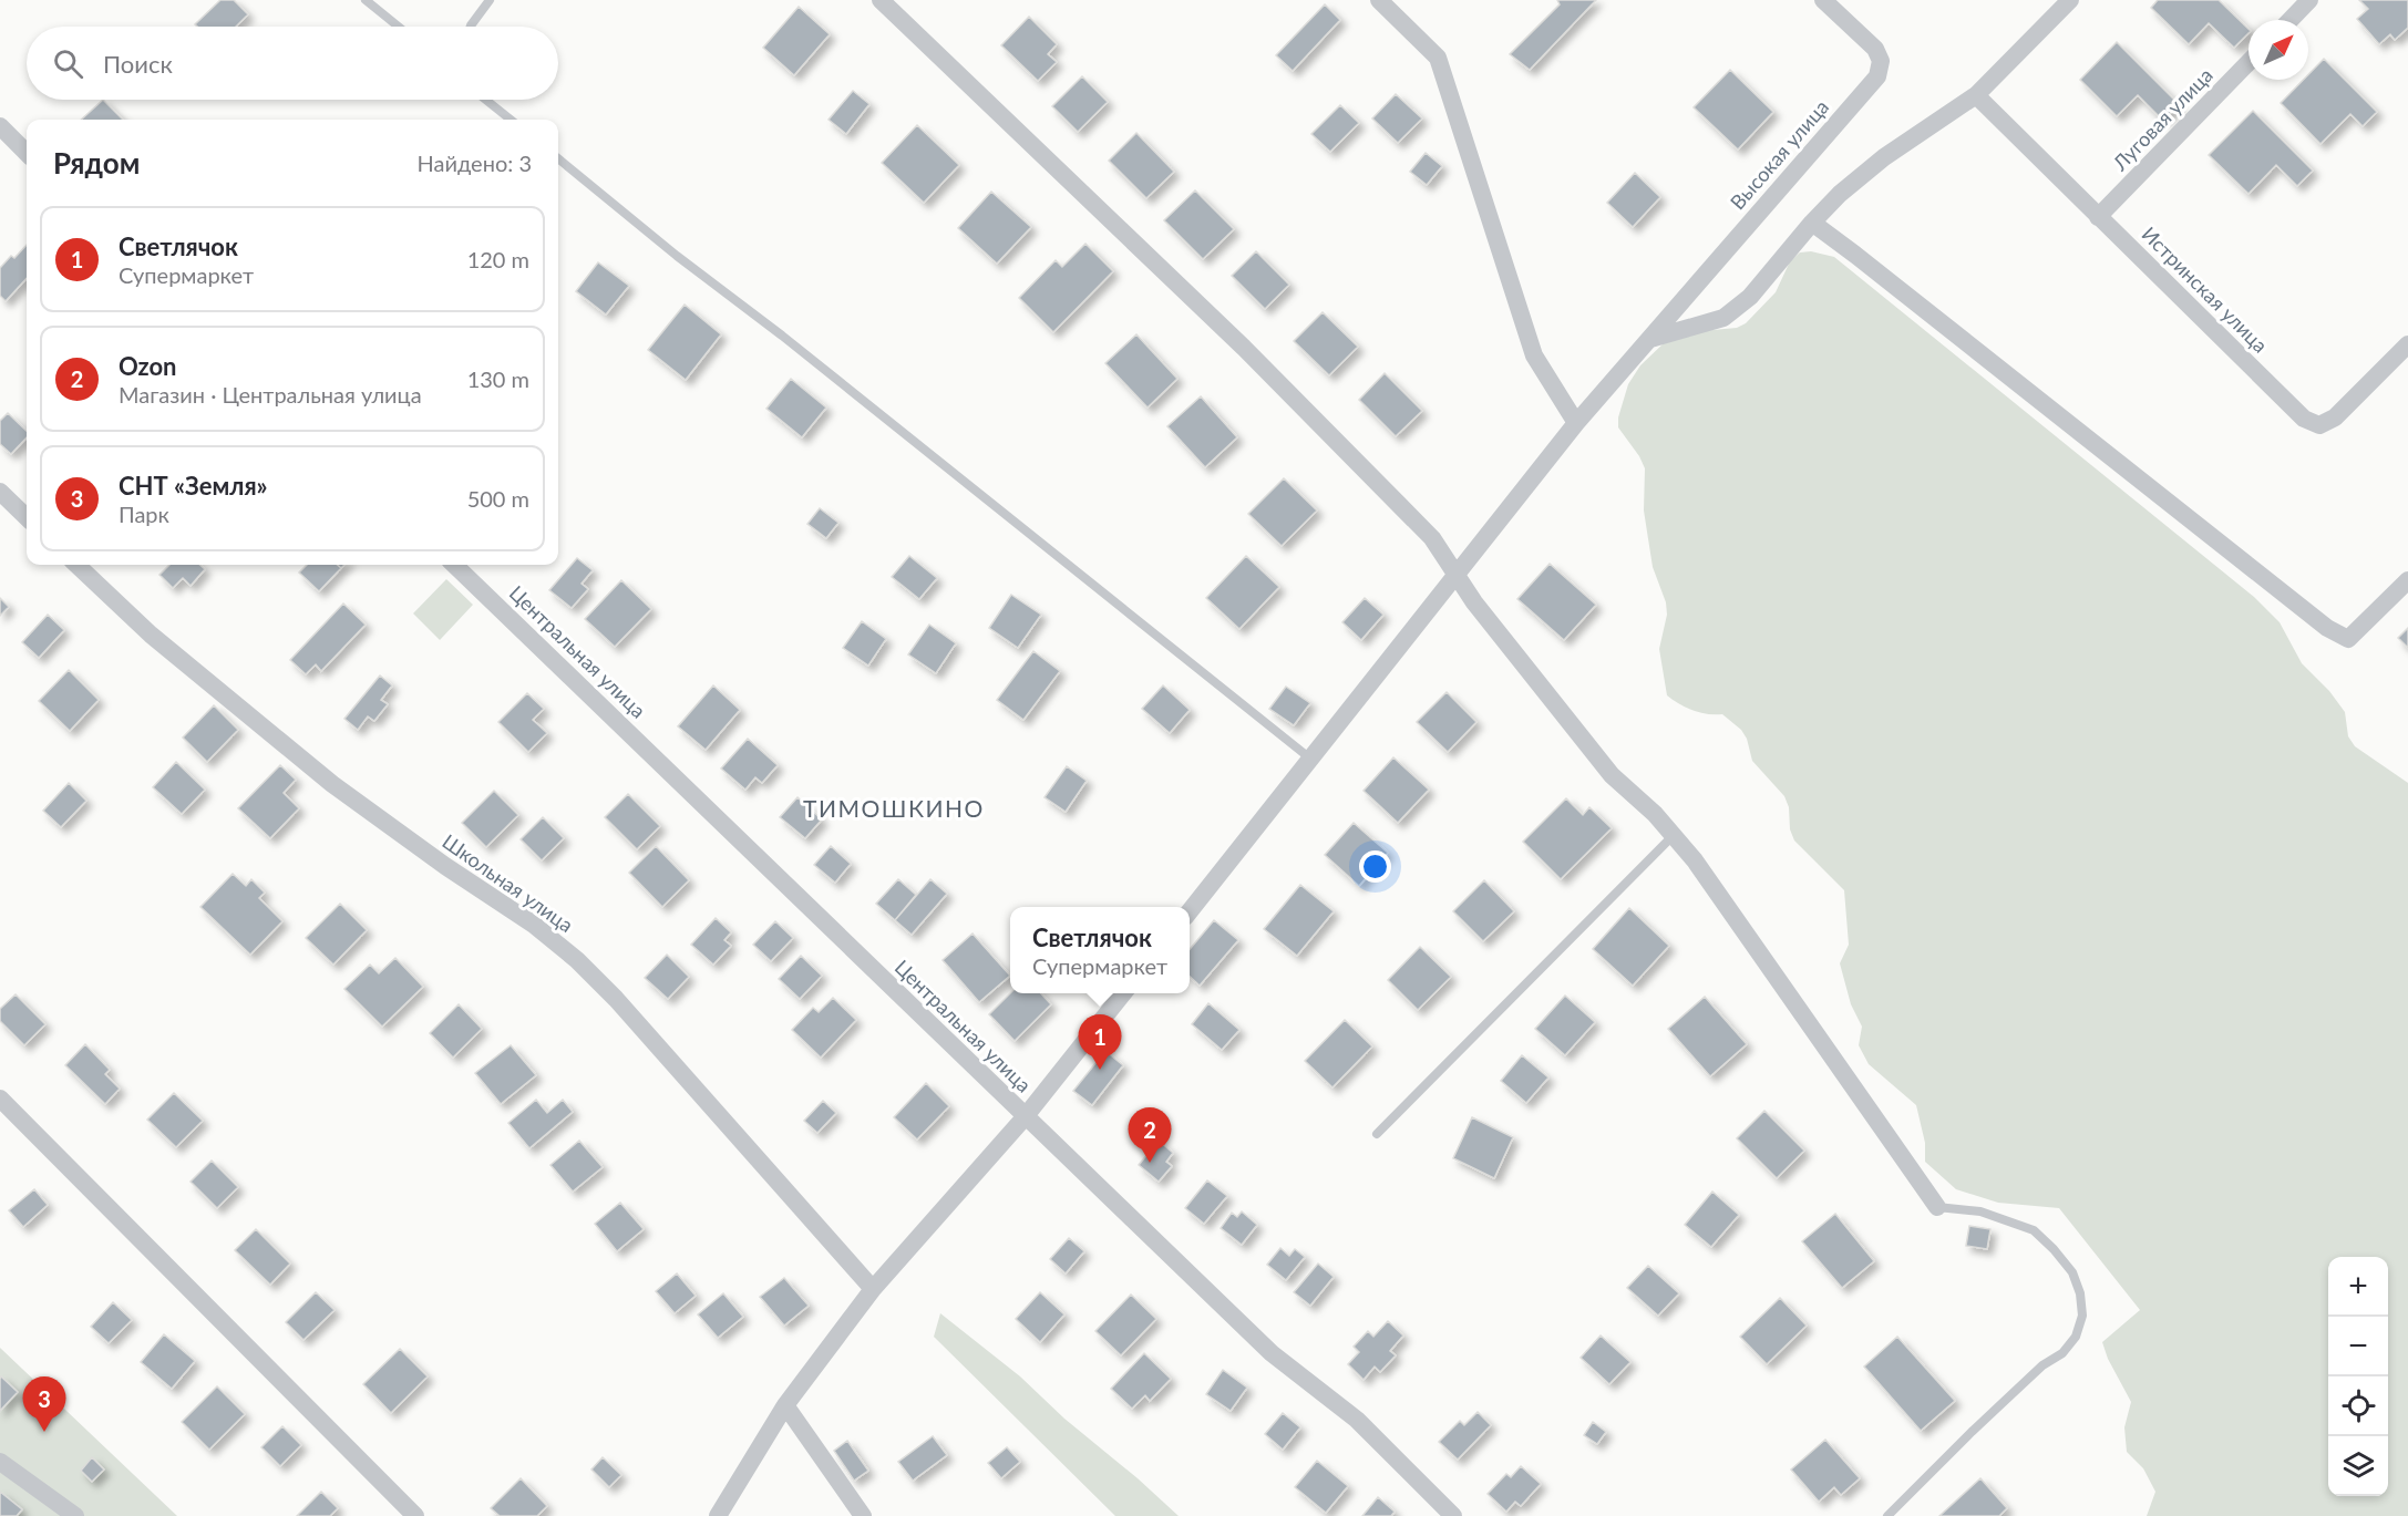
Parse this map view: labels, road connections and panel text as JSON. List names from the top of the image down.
{
  "streets": {
    "street": [
      "Луговая улица",
      "Высокая улица",
      "Истринская улица",
      "Центральная улица",
      "Школьная улица"
    ]
  },
  "crossings": [
    ["Луговая улица", "Истринская улица"]
  ],
  "districts": ["ТИМОШКИНО"],
  "north": "top right",
  "page": {
    "search": "Поиск",
    "heading": ["Рядом", "Найдено: 3"],
    "list": [
      {
        "mark": "1",
        "name": "Светлячок",
        "note": "Супермаркет",
        "value": "120 m"
      },
      {
        "mark": "2",
        "name": "Ozon",
        "note": "Магазин · Центральная улица",
        "value": "130 m"
      },
      {
        "mark": "3",
        "name": "СНТ «Земля»",
        "note": "Парк",
        "value": "500 m"
      }
    ],
    "popup": ["Светлячок", "Супермаркет"],
    "pins": ["1", "2", "3"],
    "map_buttons": ["+", "−"]
  }
}
